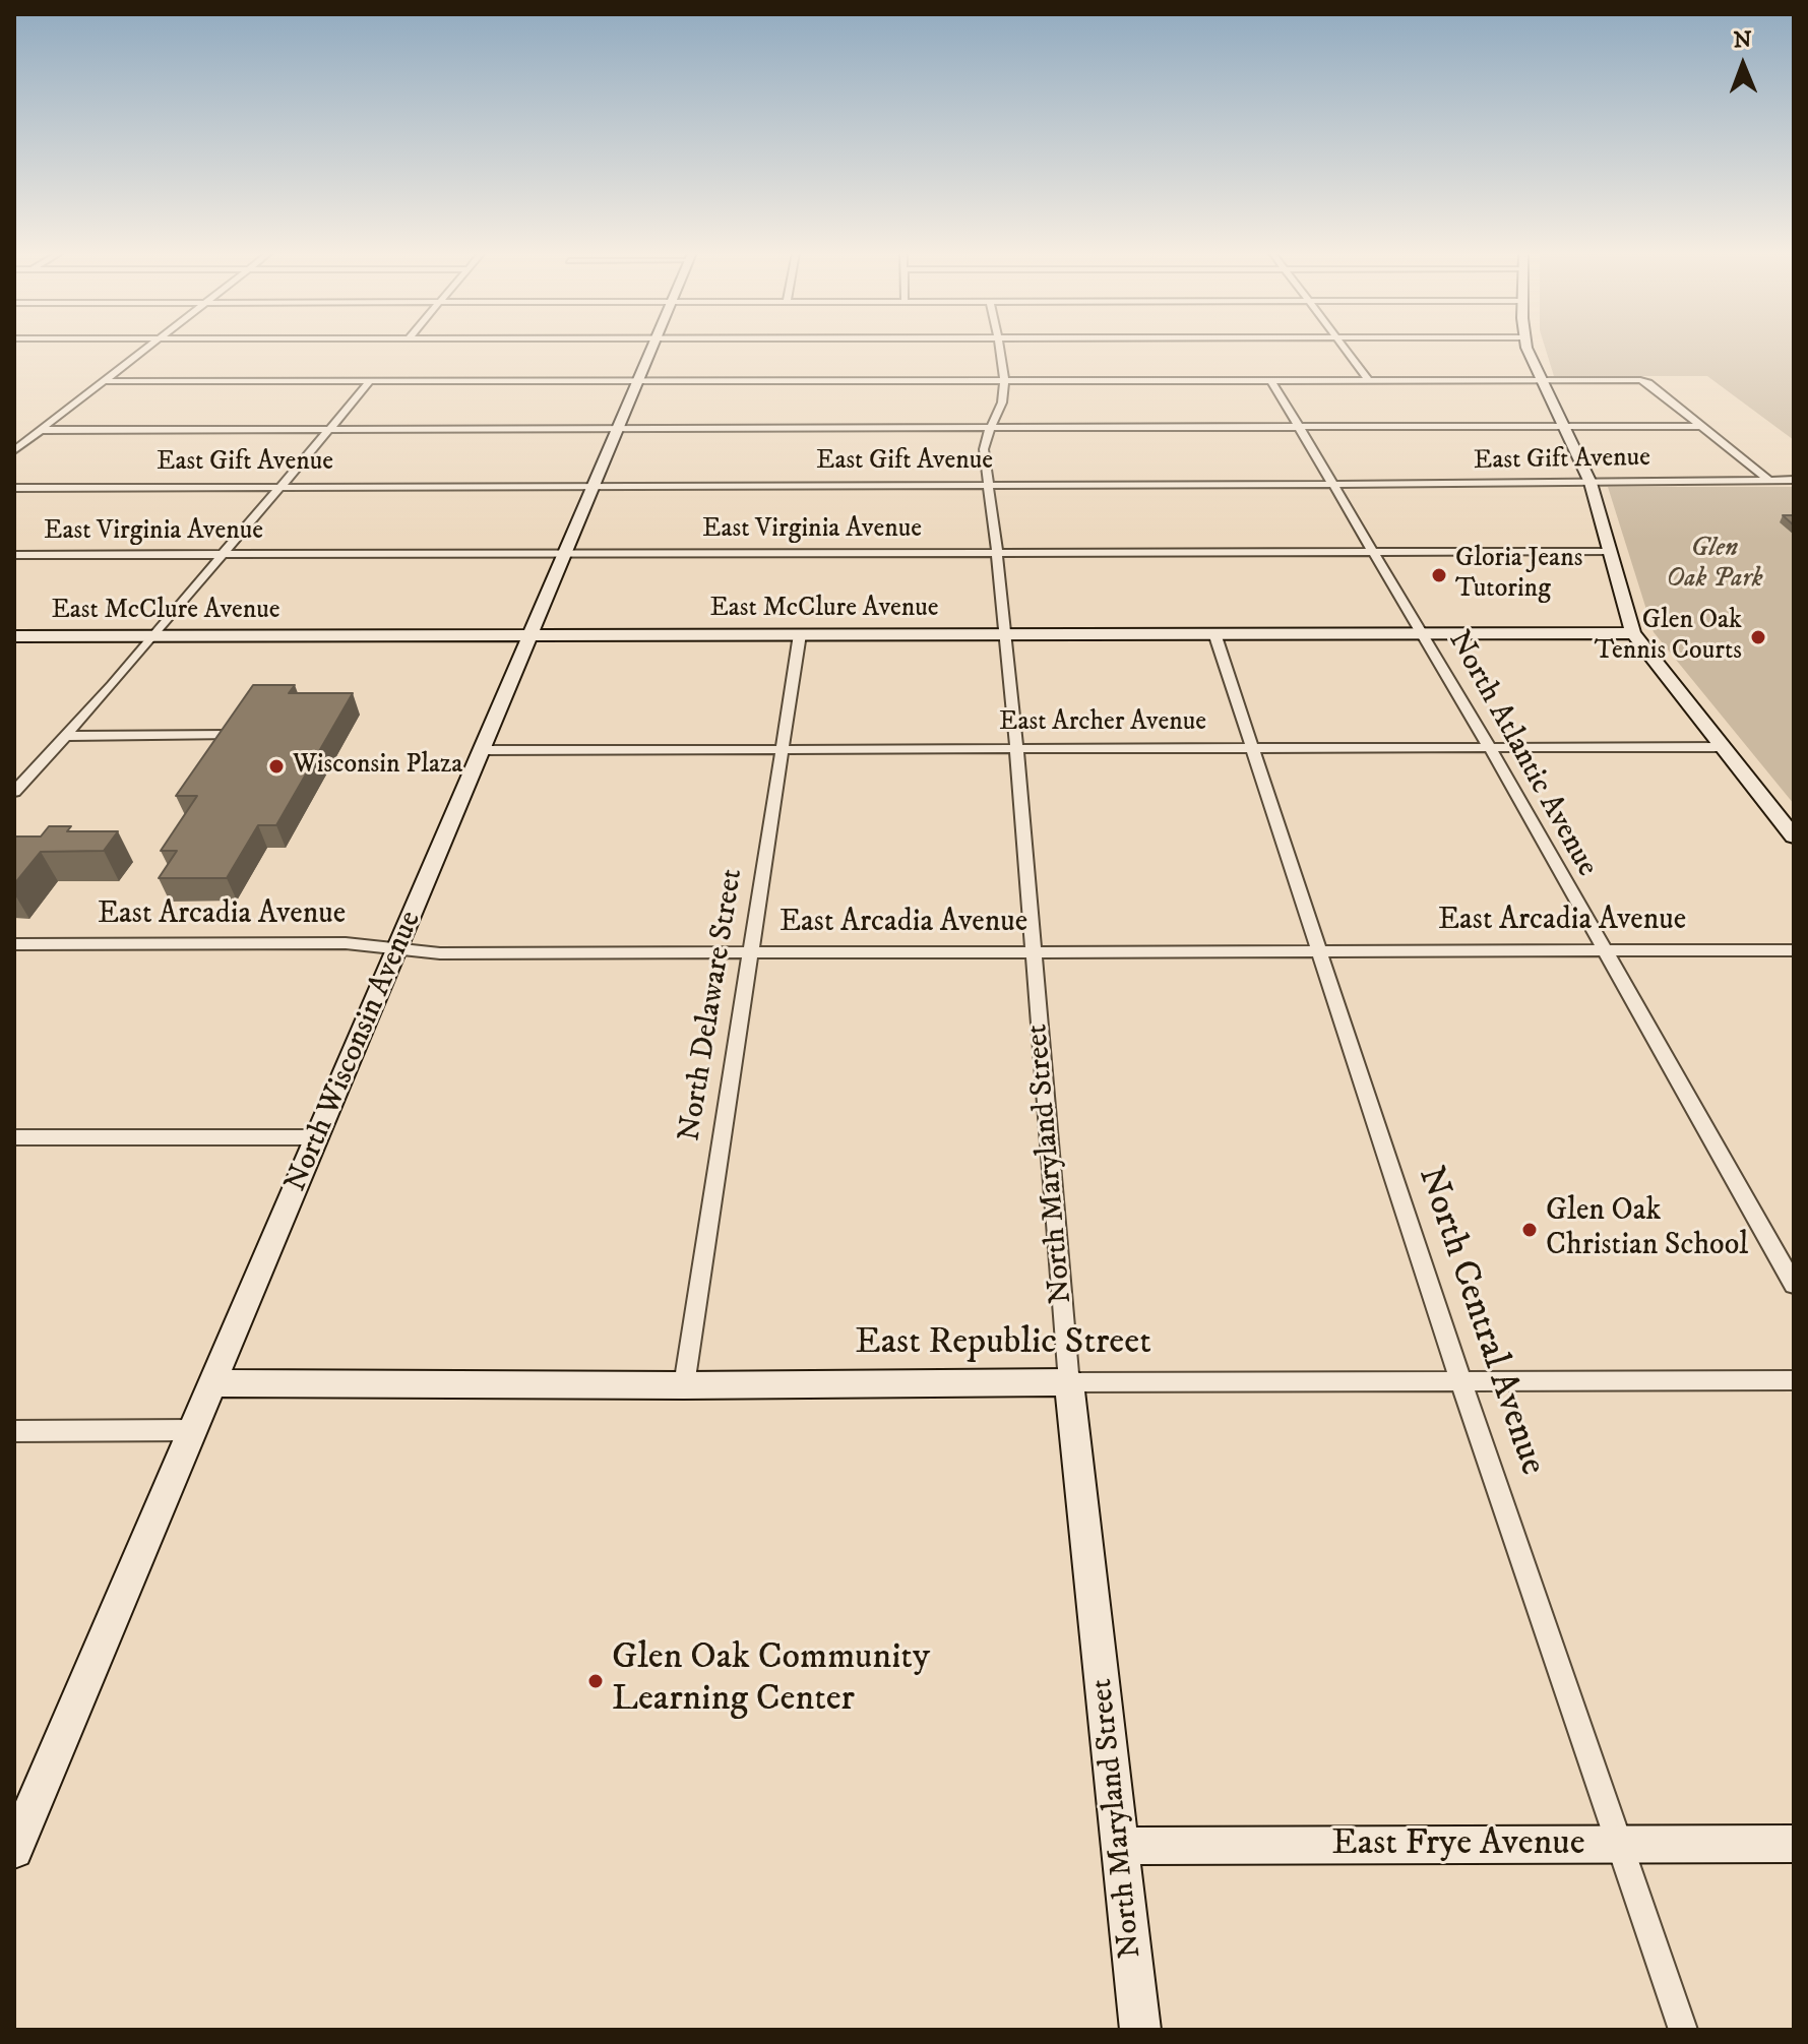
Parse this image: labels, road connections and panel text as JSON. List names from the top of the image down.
{
  "streets": {
    "street": [
      "East Gift Avenue",
      "East Virginia Avenue",
      "East McClure Avenue",
      "East Archer Avenue",
      "North Atlantic Avenue",
      "East Arcadia Avenue",
      "North Delaware Street",
      "North Wisconsin Avenue",
      "North Maryland Street",
      "North Central Avenue",
      "East Republic Street",
      "East Frye Avenue"
    ]
  },
  "crossings": [
    ["East Gift Avenue", "North Atlantic Avenue"],
    ["East Gift Avenue", "North Wisconsin Avenue"],
    ["East Gift Avenue", "North Maryland Street"],
    ["East Virginia Avenue", "North Atlantic Avenue"],
    ["East Virginia Avenue", "North Wisconsin Avenue"],
    ["East Virginia Avenue", "North Maryland Street"],
    ["East McClure Avenue", "North Atlantic Avenue"],
    ["East McClure Avenue", "North Delaware Street"],
    ["East McClure Avenue", "North Wisconsin Avenue"],
    ["East McClure Avenue", "North Maryland Street"],
    ["East McClure Avenue", "North Central Avenue"],
    ["East Archer Avenue", "North Atlantic Avenue"],
    ["East Archer Avenue", "North Delaware Street"],
    ["East Archer Avenue", "North Wisconsin Avenue"],
    ["East Archer Avenue", "North Maryland Street"],
    ["East Archer Avenue", "North Central Avenue"],
    ["North Atlantic Avenue", "East Arcadia Avenue"],
    ["East Arcadia Avenue", "North Delaware Street"],
    ["East Arcadia Avenue", "North Wisconsin Avenue"],
    ["East Arcadia Avenue", "North Maryland Street"],
    ["East Arcadia Avenue", "North Central Avenue"],
    ["North Delaware Street", "East Republic Street"],
    ["North Wisconsin Avenue", "East Republic Street"],
    ["North Maryland Street", "East Republic Street"],
    ["North Maryland Street", "East Frye Avenue"],
    ["North Central Avenue", "East Republic Street"],
    ["North Central Avenue", "East Frye Avenue"]
  ],
  "parks": ["Glen Oak Park"],
  "places": [
    "Gloria Jeans Tutoring",
    "Glen Oak Tennis Courts",
    "Wisconsin Plaza",
    "Glen Oak Christian School",
    "Glen Oak Community Learning Center"
  ],
  "north": "top"
}
